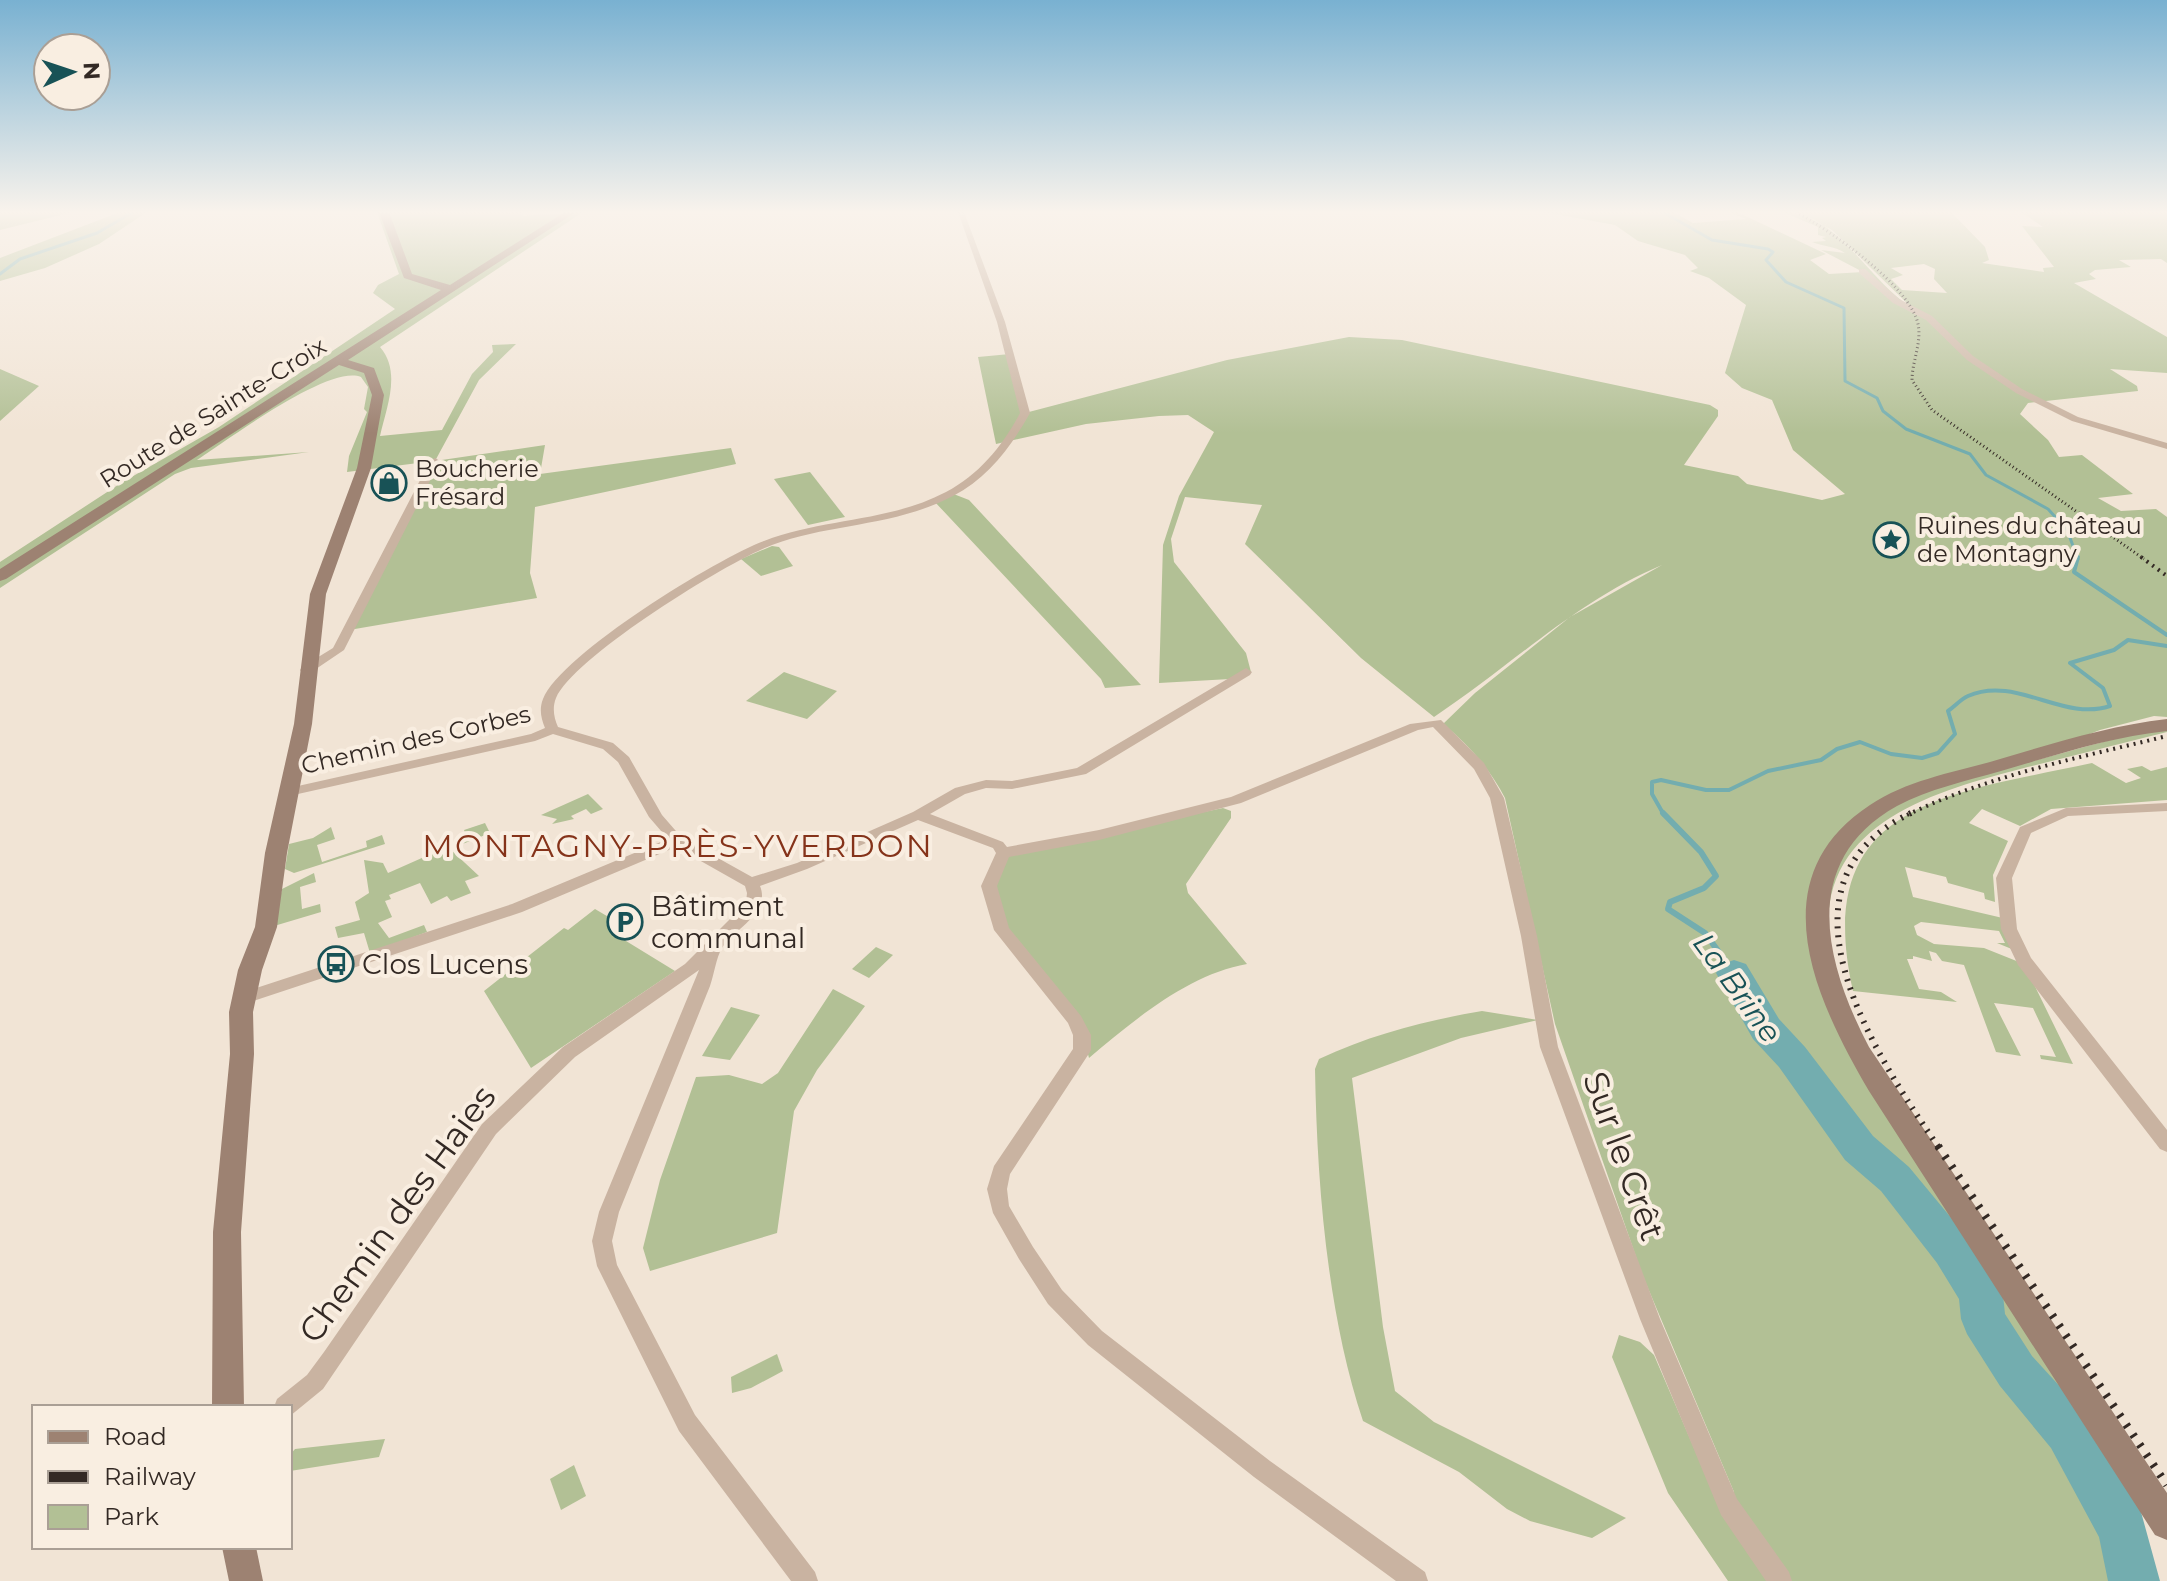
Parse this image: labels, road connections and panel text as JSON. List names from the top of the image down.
{
  "streets": {
    "street": [
      "Route de Sainte-Croix",
      "Chemin des Corbes",
      "Sur le Crêt",
      "Chemin des Haies"
    ]
  },
  "districts": ["MONTAGNY-PRÈS-YVERDON"],
  "water": ["La Brine"],
  "places": {
    "shop": ["Boucherie Frésard"],
    "place": ["Ruines du château de Montagny"],
    "parking": ["Bâtiment communal"],
    "bus stop": ["Clos Lucens"]
  },
  "legend": ["Road", "Railway", "Park"],
  "north": "right"
}
